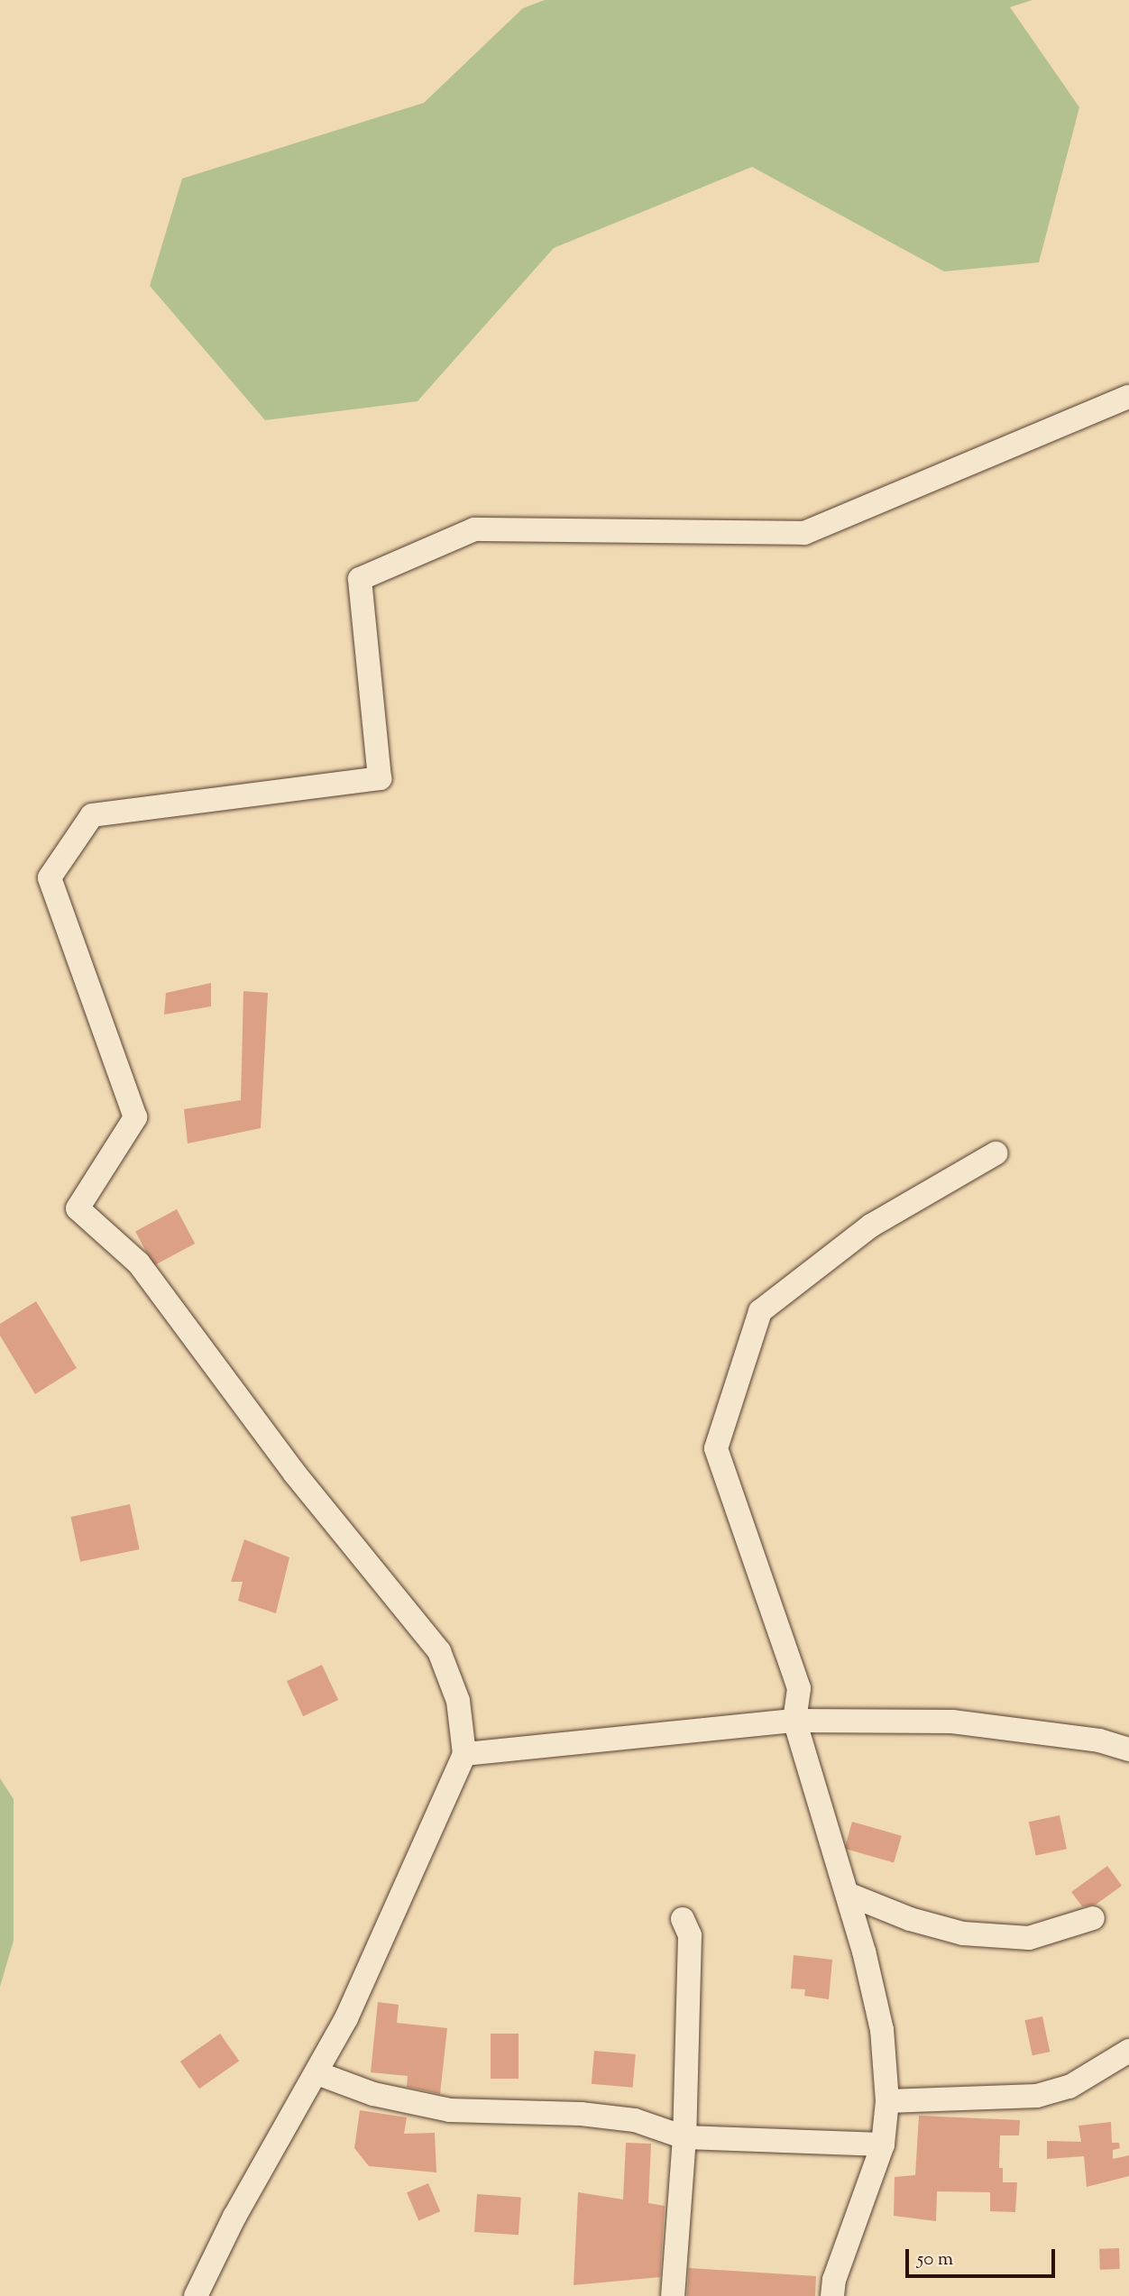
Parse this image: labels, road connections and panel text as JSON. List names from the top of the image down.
{
  "scale_bar": "50 m"
}
